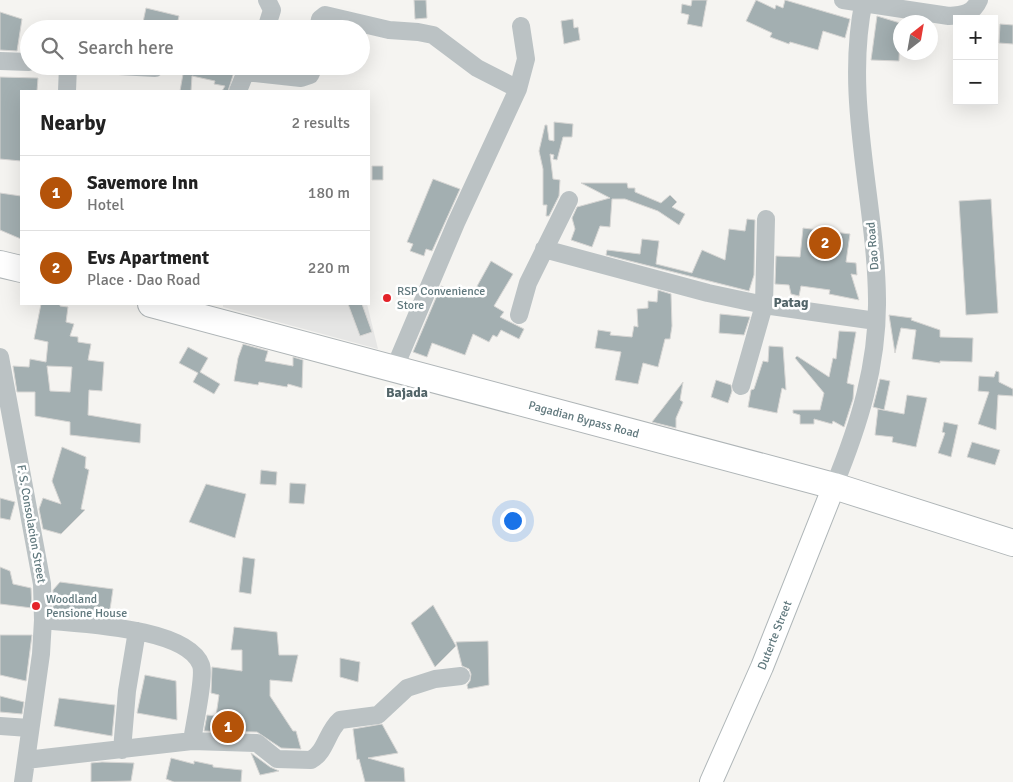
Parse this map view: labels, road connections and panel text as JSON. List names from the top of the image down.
{
  "streets": {
    "highway": ["Pagadian Bypass Road"],
    "main road": ["Duterte Street"],
    "street": ["Dao Road", "F. S. Consolacion Street"]
  },
  "crossings": [
    ["Dao Road", "Pagadian Bypass Road"],
    ["Dao Road", "Duterte Street"],
    ["Pagadian Bypass Road", "Duterte Street"]
  ],
  "districts": ["Patag", "Bajada"],
  "places": ["RSP Convenience Store", "Woodland Pensione House"],
  "north": "top right",
  "page": {
    "map_buttons": ["+", "−"],
    "search": "Search here",
    "heading": ["Nearby", "2 results"],
    "list": [
      {
        "mark": "1",
        "name": "Savemore Inn",
        "note": "Hotel",
        "value": "180 m"
      },
      {
        "mark": "2",
        "name": "Evs Apartment",
        "note": "Place · Dao Road",
        "value": "220 m"
      }
    ],
    "pins": ["2", "1"]
  }
}
